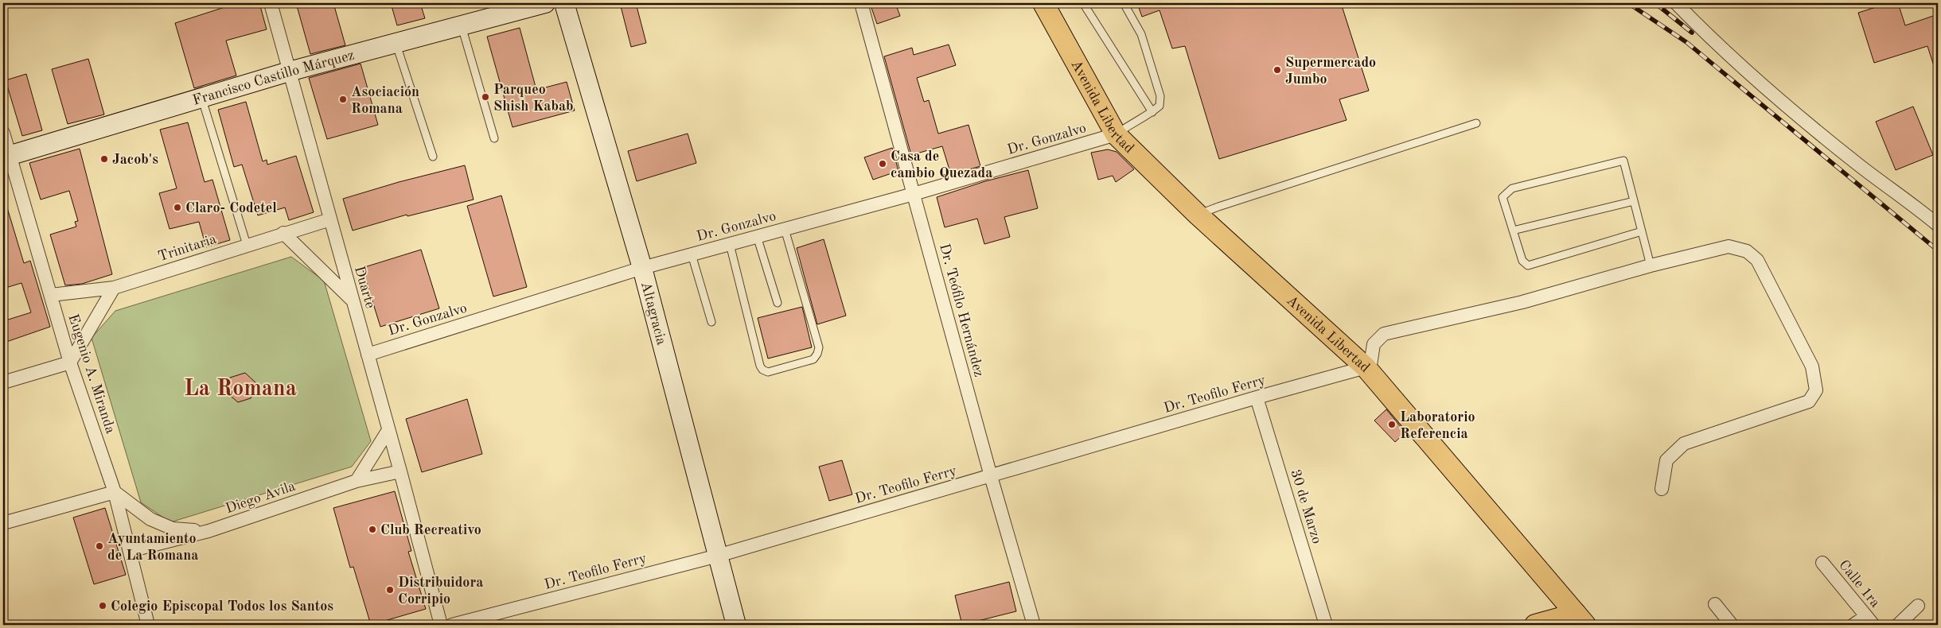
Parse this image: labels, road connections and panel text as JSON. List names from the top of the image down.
{
  "streets": {
    "main road": ["Avenida Libertad"],
    "street": [
      "Francisco Castillo Márquez",
      "Dr. Gonzalvo",
      "Trinitaria",
      "Duarte",
      "Dr. Teófilo Hernández",
      "Altagracia",
      "Eugenio A. Miranda",
      "Dr. Teofilo Ferry",
      "Diego Avila",
      "30 de Marzo",
      "Calle 1ra"
    ]
  },
  "crossings": [
    ["Francisco Castillo Márquez", "Duarte"],
    ["Francisco Castillo Márquez", "Eugenio A. Miranda"],
    ["Avenida Libertad", "Dr. Gonzalvo"],
    ["Avenida Libertad", "Dr. Teofilo Ferry"],
    ["Dr. Gonzalvo", "Duarte"],
    ["Dr. Gonzalvo", "Dr. Teófilo Hernández"],
    ["Dr. Gonzalvo", "Altagracia"],
    ["Trinitaria", "Duarte"],
    ["Trinitaria", "Eugenio A. Miranda"],
    ["Duarte", "Diego Avila"],
    ["Dr. Teófilo Hernández", "Dr. Teofilo Ferry"],
    ["Altagracia", "Dr. Teofilo Ferry"],
    ["Eugenio A. Miranda", "Diego Avila"],
    ["Dr. Teofilo Ferry", "30 de Marzo"]
  ],
  "districts": ["La Romana"],
  "places": [
    "Supermercado Jumbo",
    "Parqueo Shish Kabab",
    "Asociación Romana",
    "Jacob's",
    "Casa de cambio Quezada",
    "Claro- Codetel",
    "Laboratorio Referencia",
    "Club Recreativo",
    "Ayuntamiento de La Romana",
    "Distribuidora Corripio",
    "Colegio Episcopal Todos los Santos"
  ]
}
